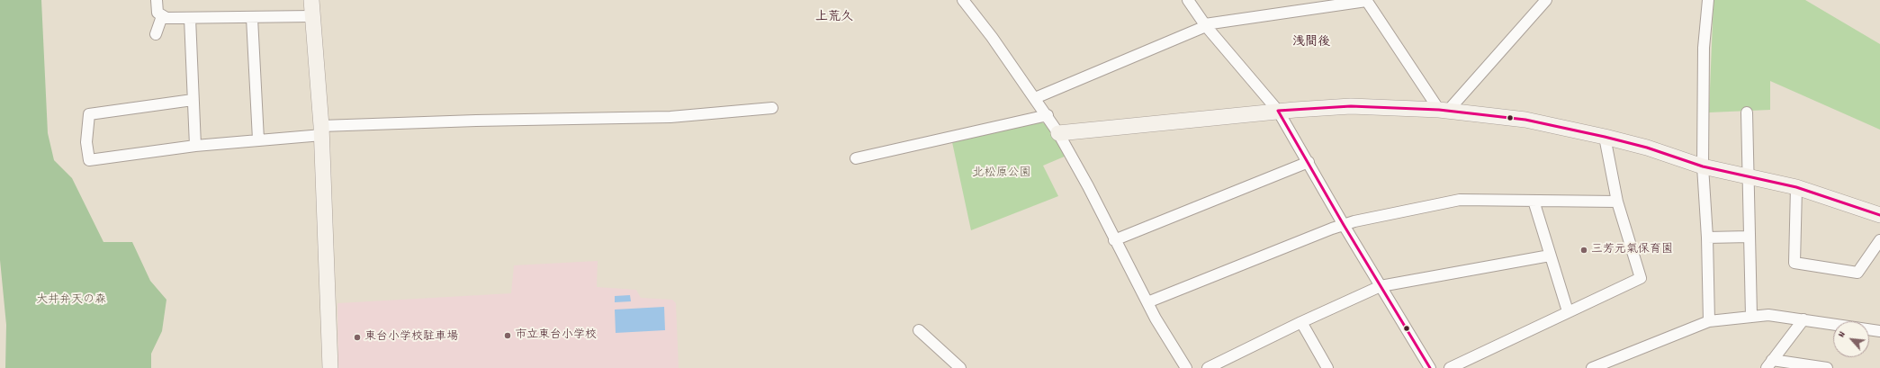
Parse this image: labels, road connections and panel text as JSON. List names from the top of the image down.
{
  "districts": ["上荒久", "浅間後"],
  "parks": ["北松原公園", "大井弁天の森"],
  "places": ["三芳元氣保育園", "市立東台小学校", "東台小学校駐車場"],
  "north": "top left"
}
